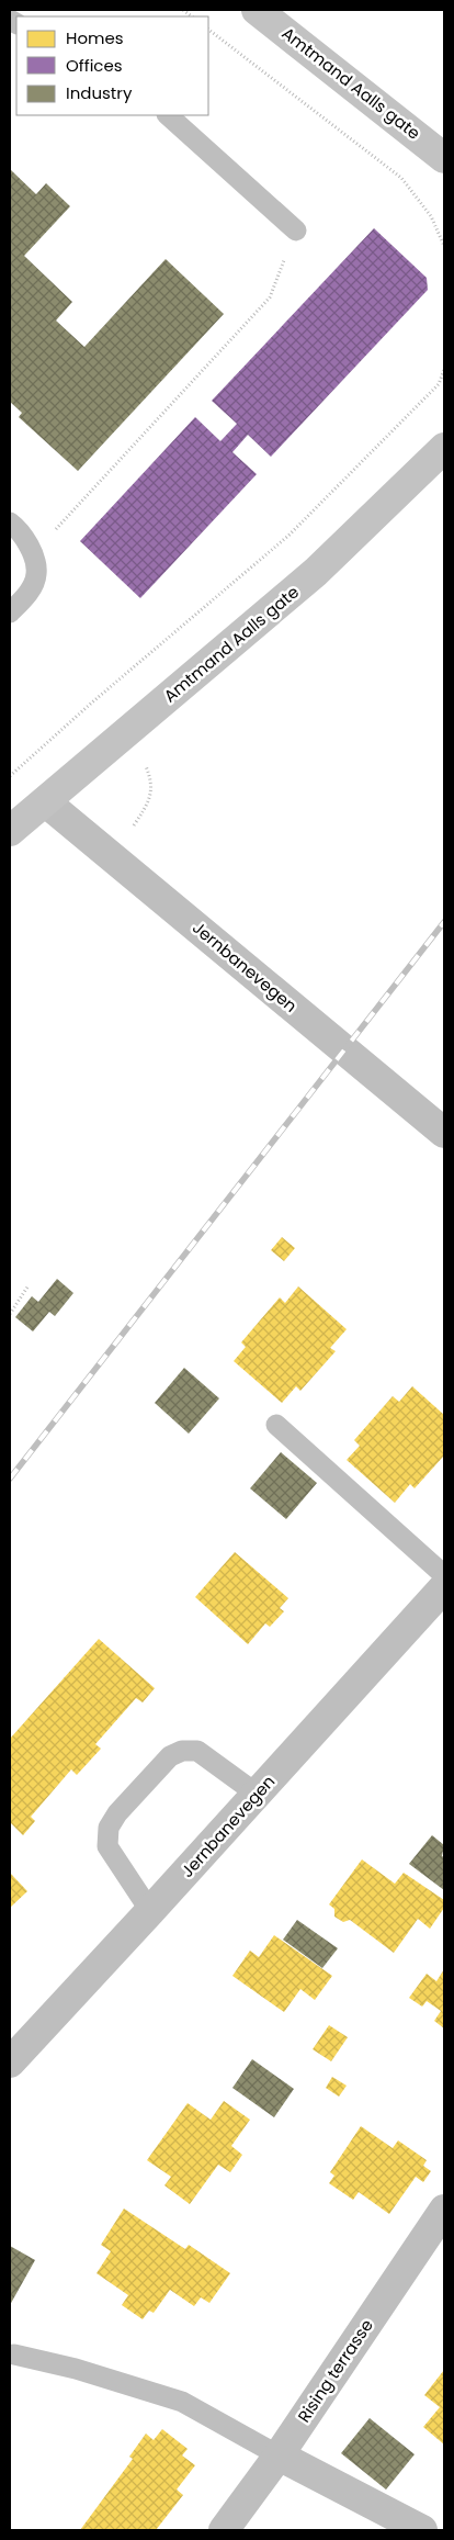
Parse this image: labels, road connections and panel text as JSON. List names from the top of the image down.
{
  "streets": {
    "main road": ["Amtmand Aalls gate"],
    "street": ["Jernbanevegen", "Rising terrasse"]
  },
  "crossings": [
    ["Amtmand Aalls gate", "Jernbanevegen"]
  ],
  "legend": ["Homes", "Offices", "Industry"]
}
